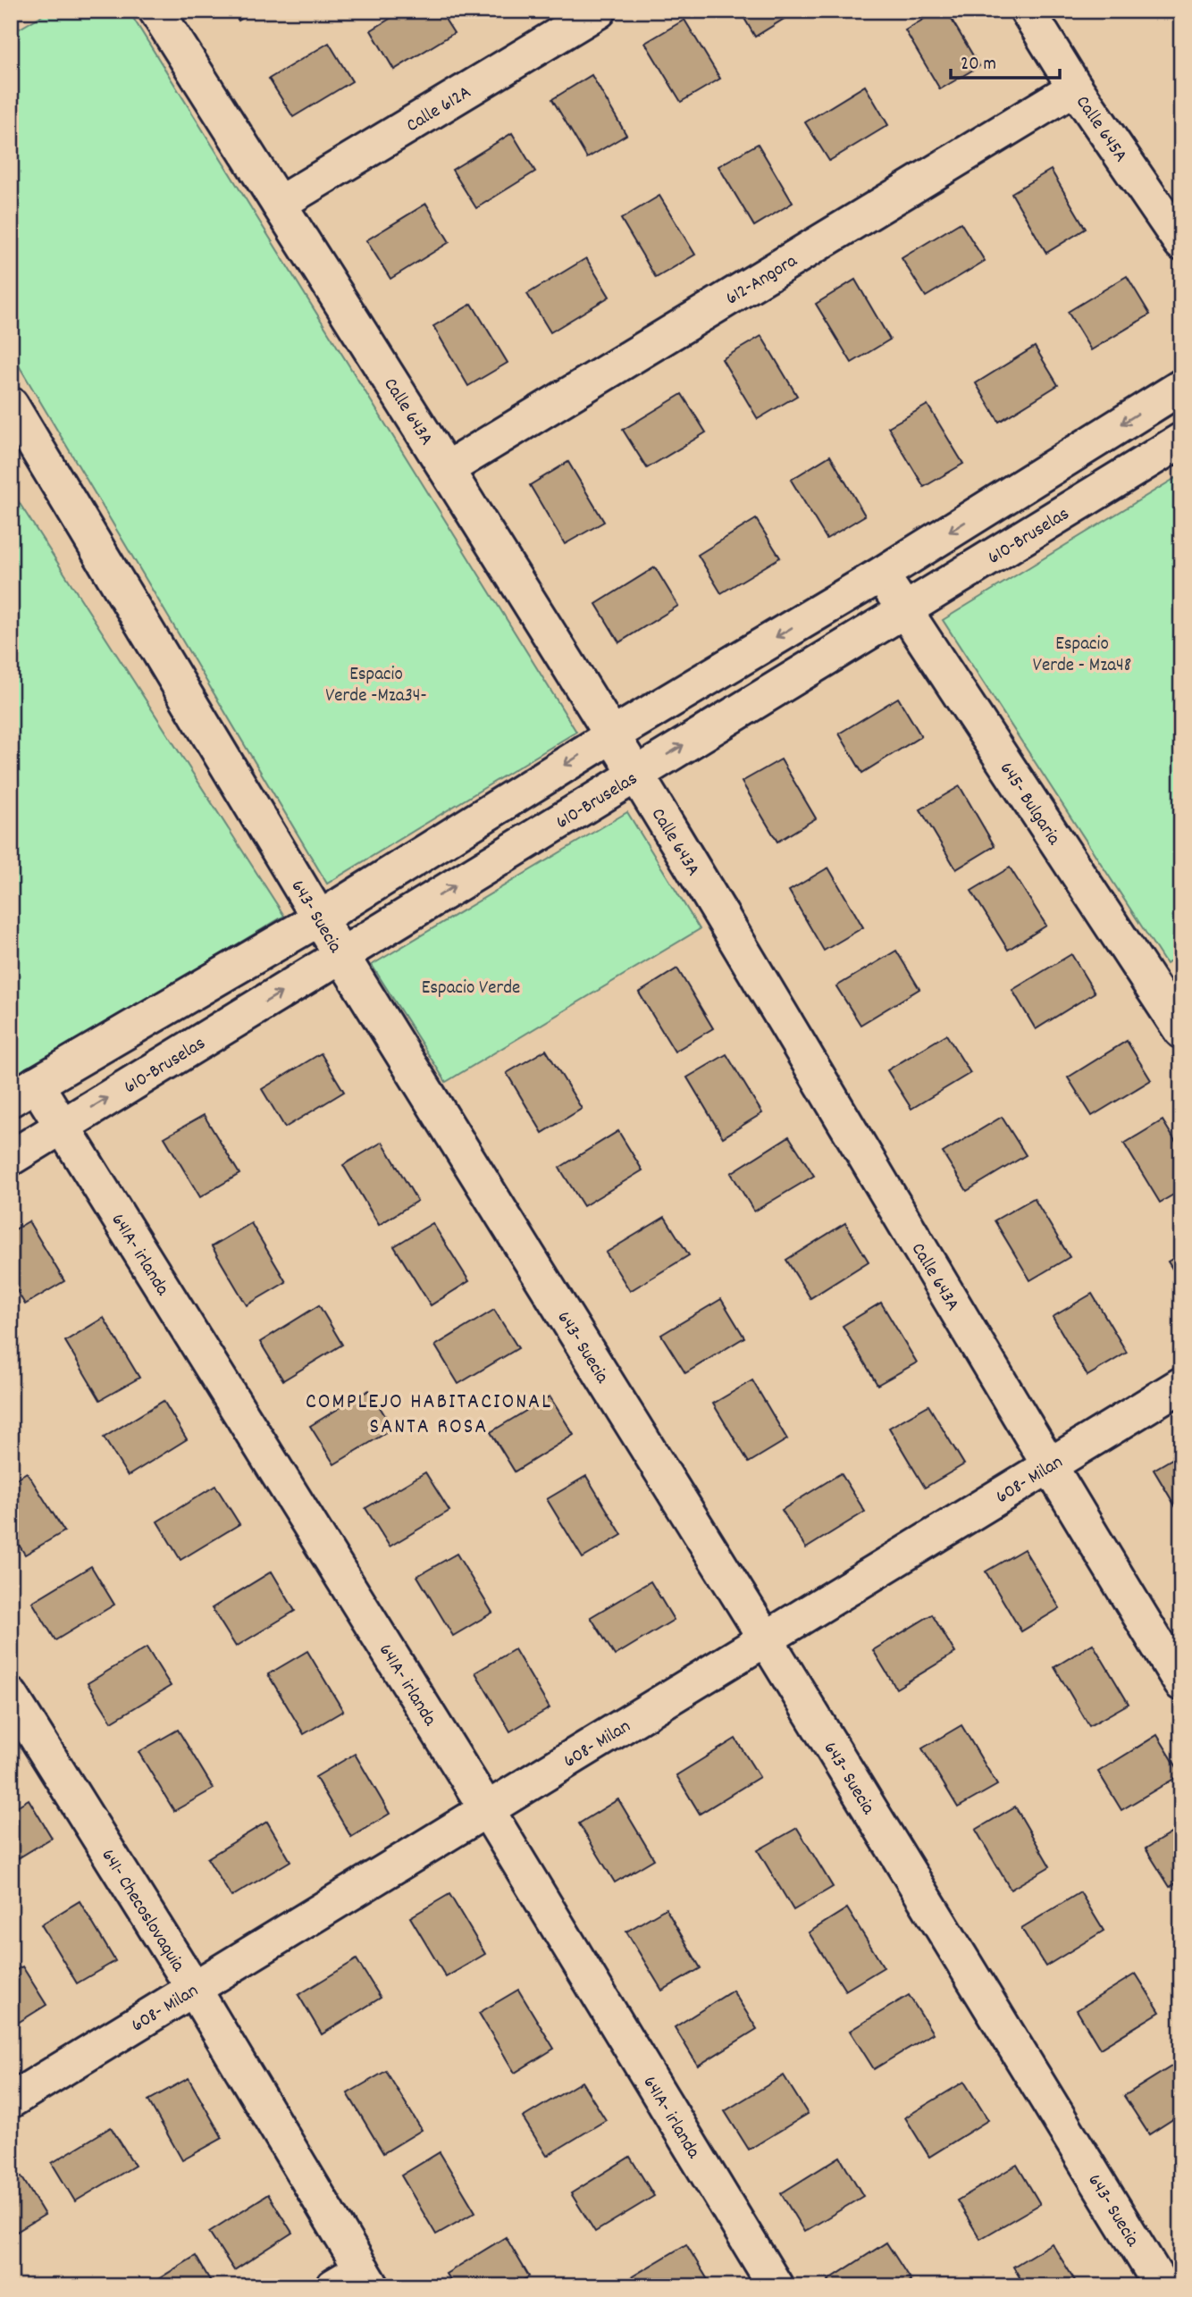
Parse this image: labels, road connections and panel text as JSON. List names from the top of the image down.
{
  "streets": {
    "street": [
      "Calle 612A",
      "Calle 645A",
      "612-Angora",
      "Calle 643A",
      "610-Bruselas",
      "645- Bulgaria",
      "643- Suecia",
      "641A- irlanda",
      "608- Milan",
      "641- Checoslovaquia"
    ]
  },
  "crossings": [
    ["Calle 612A", "Calle 643A"],
    ["Calle 645A", "612-Angora"],
    ["612-Angora", "Calle 643A"],
    ["Calle 643A", "610-Bruselas"],
    ["Calle 643A", "608- Milan"],
    ["610-Bruselas", "645- Bulgaria"],
    ["610-Bruselas", "643- Suecia"],
    ["610-Bruselas", "641A- irlanda"],
    ["643- Suecia", "608- Milan"],
    ["641A- irlanda", "608- Milan"],
    ["608- Milan", "641- Checoslovaquia"]
  ],
  "districts": ["COMPLEJO HABITACIONAL SANTA ROSA"],
  "parks": ["Espacio Verde - Mza48", "Espacio Verde -Mza34-", "Espacio Verde"],
  "scale_bar": "20 m"
}
